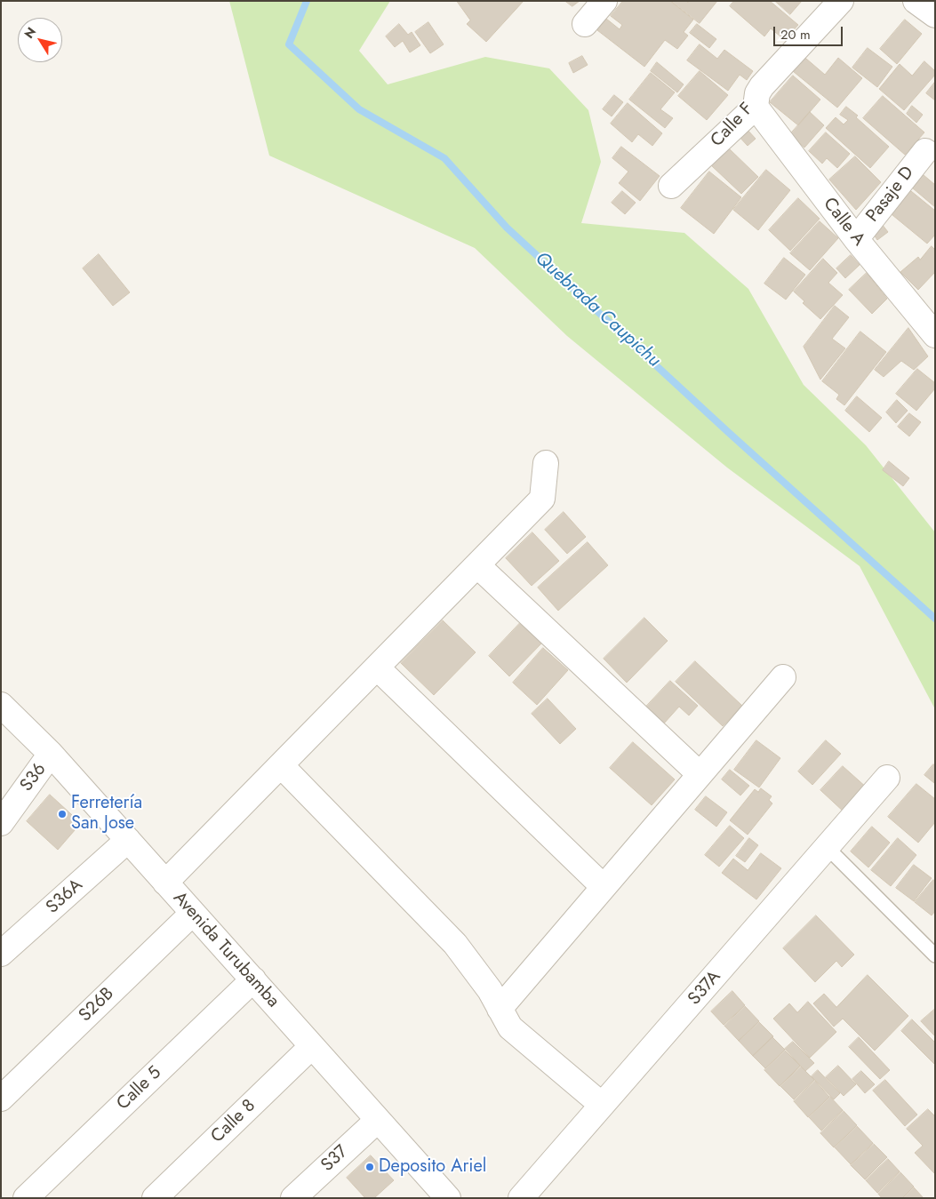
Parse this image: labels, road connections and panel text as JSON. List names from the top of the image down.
{
  "streets": {
    "street": [
      "Calle F",
      "Pasaje D",
      "Calle A",
      "S36",
      "S36A",
      "Avenida Turubamba",
      "S37A",
      "S26B",
      "Calle 5",
      "Calle 8",
      "S37"
    ]
  },
  "crossings": [
    ["Calle F", "Calle A"],
    ["Pasaje D", "Calle A"],
    ["S36", "Avenida Turubamba"],
    ["S36A", "Avenida Turubamba"],
    ["Avenida Turubamba", "S26B"],
    ["Avenida Turubamba", "Calle 5"],
    ["Avenida Turubamba", "Calle 8"],
    ["Avenida Turubamba", "S37"]
  ],
  "water": ["Quebrada Caupichu"],
  "places": ["Ferretería San Jose", "Deposito Ariel"],
  "scale_bar": "20 m",
  "north": "top left"
}
